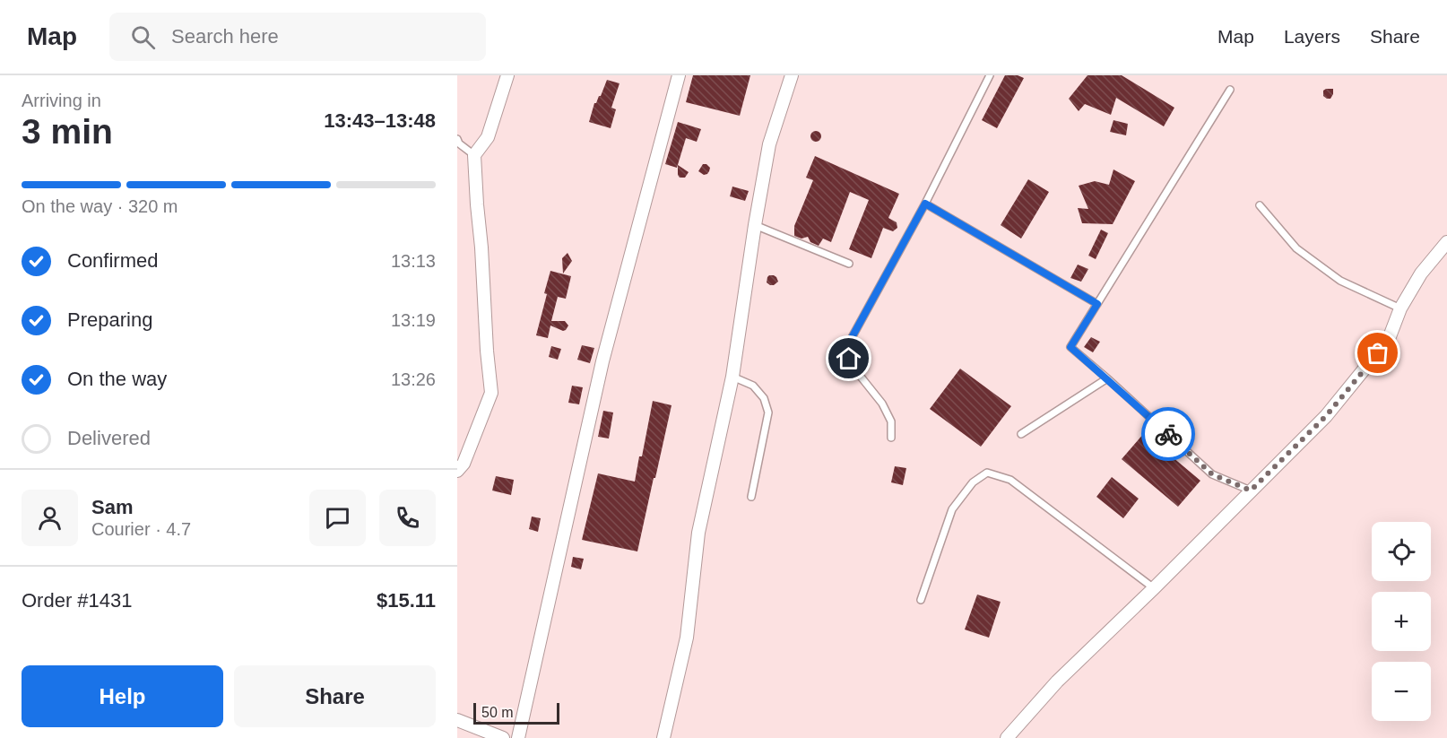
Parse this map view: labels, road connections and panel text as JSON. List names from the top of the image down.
{
  "scale_bar": "50 m",
  "page": {
    "header": "Map",
    "search": "Search here",
    "nav": ["Map", "Layers", "Share"],
    "heading": ["3 min", "Arriving in", "13:43–13:48"],
    "panel": [
      "Sam",
      "Courier · 4.7",
      "Order #1431",
      "$15.11"
    ],
    "bar": "On the way · 320 m",
    "list": [
      ["Confirmed", "13:13"],
      ["Preparing", "13:19"],
      ["On the way", "13:26"],
      "Delivered"
    ],
    "map_buttons": ["+", "−"],
    "buttons": ["Help", "Share"],
    "scale": "50 m"
  }
}
